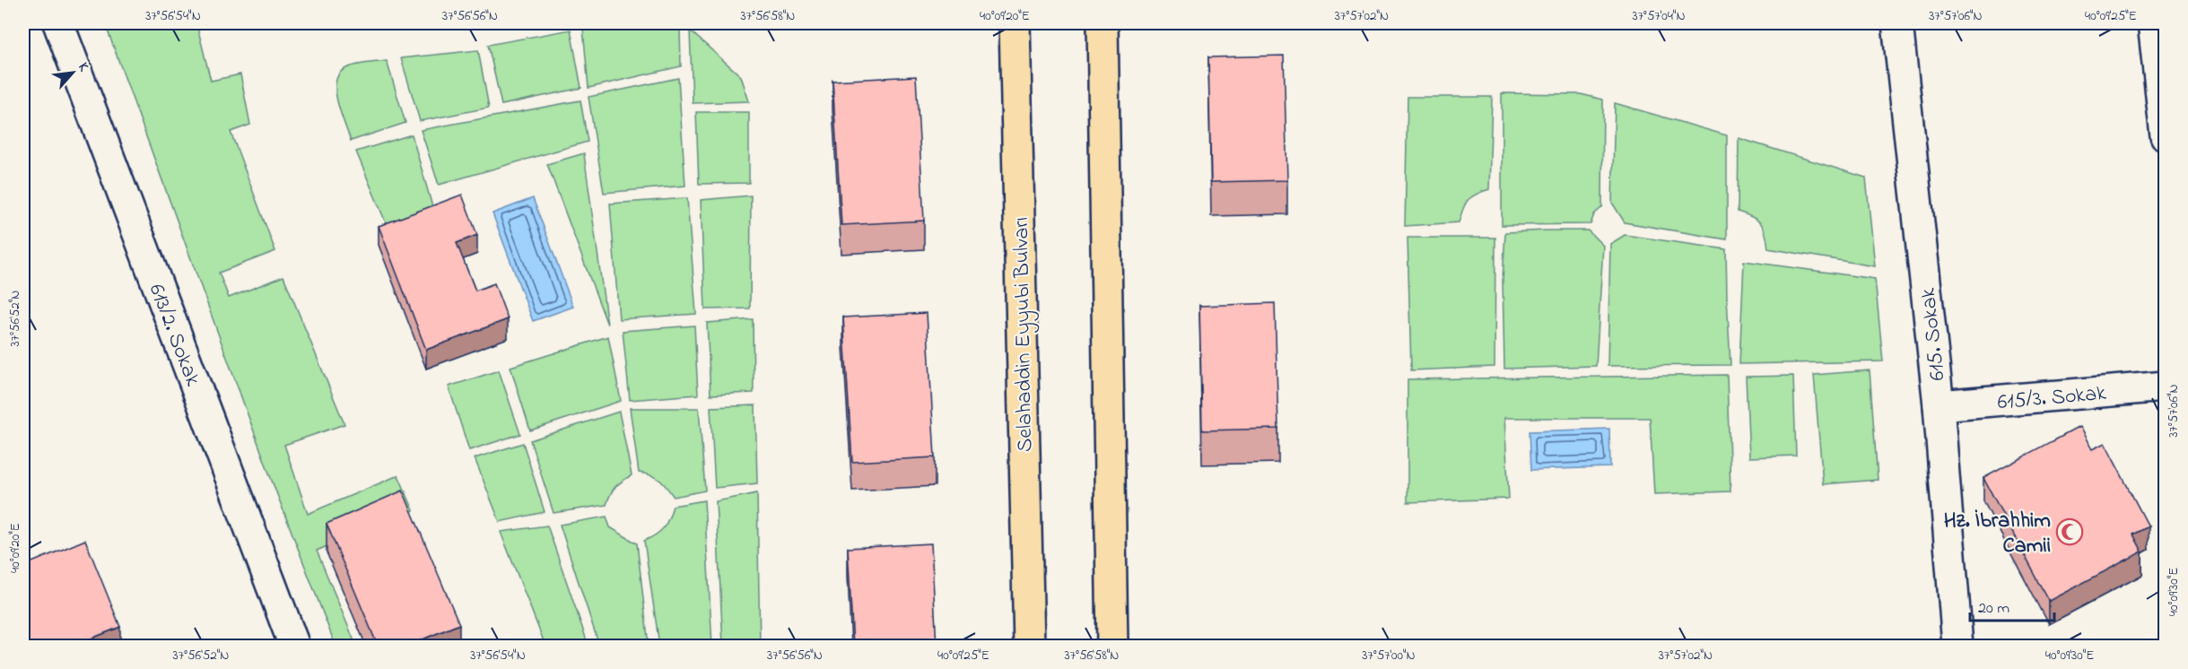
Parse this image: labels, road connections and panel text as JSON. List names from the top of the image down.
{
  "streets": {
    "main road": ["Selahaddin Eyyubi Bulvarı"],
    "street": ["613/2. Sokak", "615. Sokak", "615/3. Sokak"]
  },
  "crossings": [
    ["615. Sokak", "615/3. Sokak"]
  ],
  "places": {
    "mosque": ["Hz. İbrahhim Camii"]
  },
  "scale_bar": "20 m",
  "north": "top right",
  "coordinates": [
    "37°56'54\"N",
    "37°56'56\"N",
    "37°56'58\"N",
    "40°09'20\"E",
    "37°57'02\"N",
    "37°57'04\"N",
    "37°57'06\"N",
    "40°09'25\"E",
    "37°56'52\"N",
    "40°09'30\"E",
    "37°57'00\"N"
  ]
}
